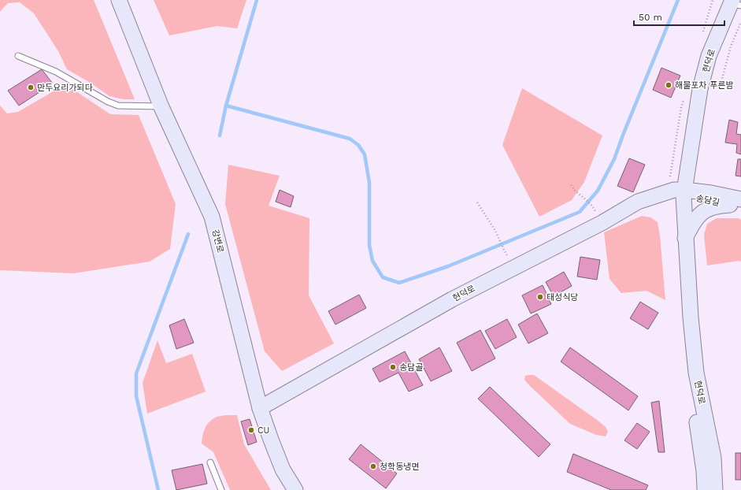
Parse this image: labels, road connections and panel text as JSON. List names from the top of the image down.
{
  "streets": {
    "street": ["현덕로", "송담길", "강변로"]
  },
  "crossings": [
    ["현덕로", "송담길"],
    ["현덕로", "강변로"]
  ],
  "places": [
    "해물포차 푸른밤",
    "만두요리가되다",
    "태성식당",
    "송담골",
    "CU",
    "청학동냉면"
  ],
  "scale_bar": "50 m"
}
